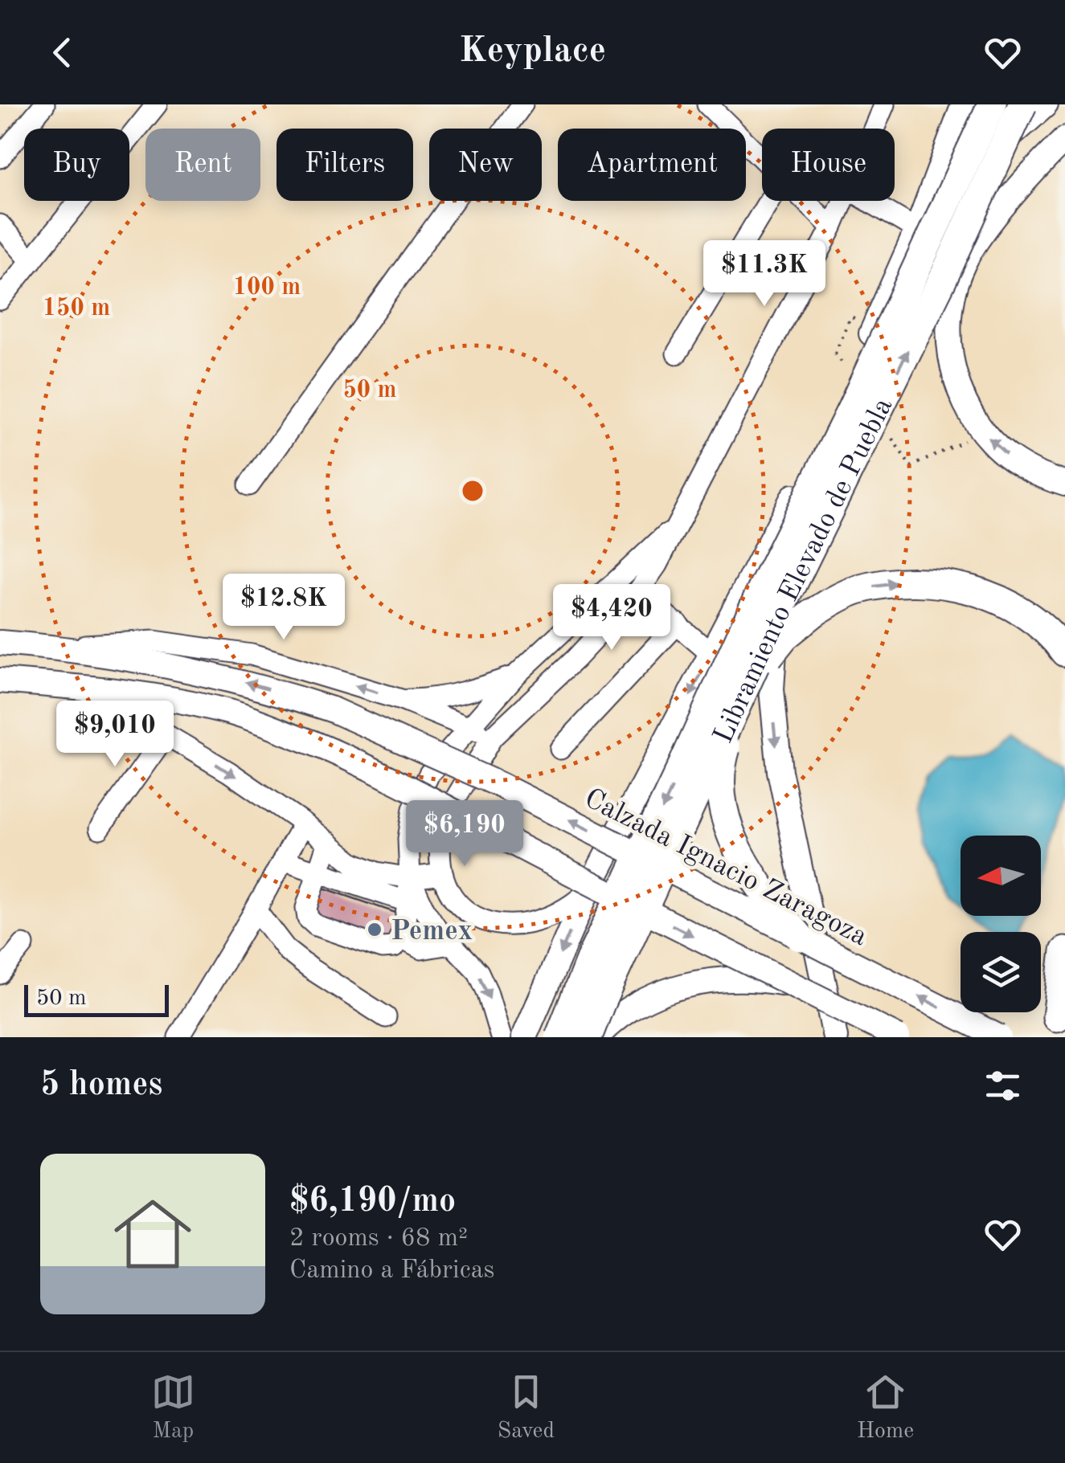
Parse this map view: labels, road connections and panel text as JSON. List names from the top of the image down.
{
  "streets": {
    "highway": ["Libramiento Elevado de Puebla"],
    "main road": ["Calzada Ignacio Zaragoza"]
  },
  "places": ["Pemex"],
  "scale_bar": "50 m",
  "north": "left",
  "page": {
    "header": "Keyplace",
    "chip": [
      "Buy",
      "Rent",
      "Filters",
      "New",
      "Apartment",
      "House"
    ],
    "price": [
      "$11.3K",
      "$12.8K",
      "$4,420",
      "$9,010",
      "$6,190"
    ],
    "scale": "50 m",
    "heading": "5 homes",
    "list": [
      {
        "name": "$6,190/mo",
        "note": "2 rooms · 68 m² · Camino a Fábricas"
      }
    ],
    "tabs": ["Map", "Saved", "Home"]
  },
  "rings": ["100 m", "150 m", "50 m"]
}
